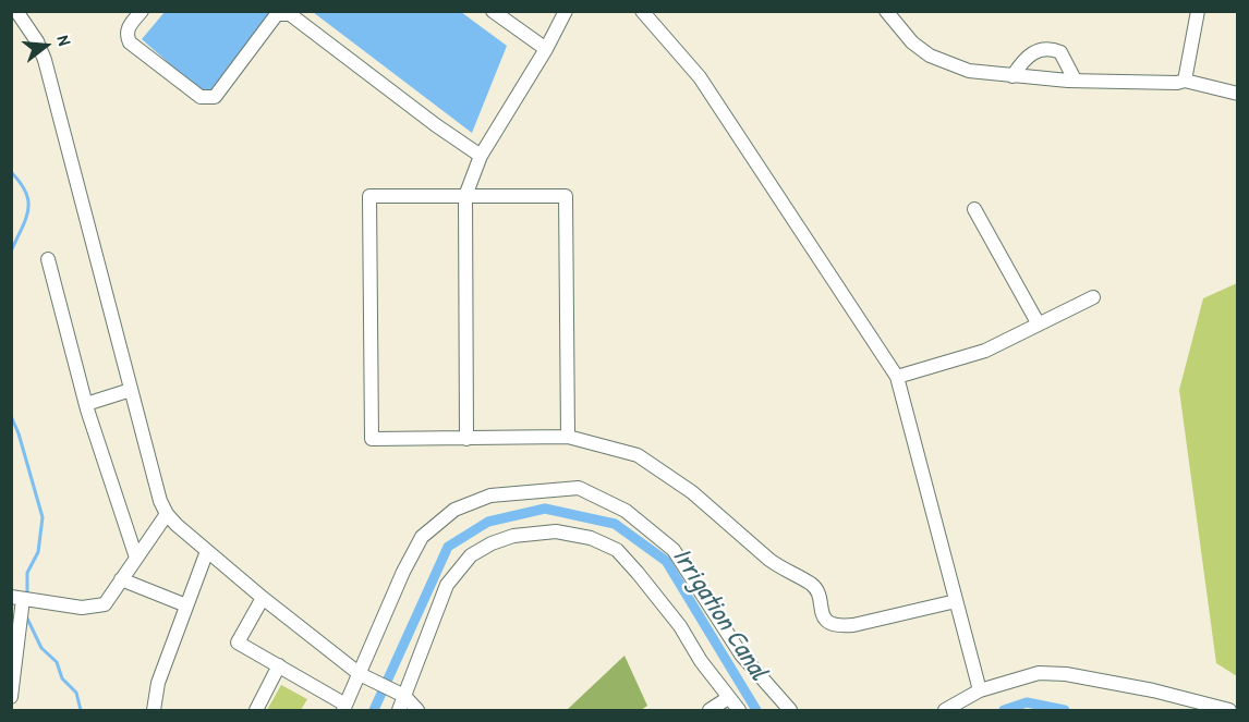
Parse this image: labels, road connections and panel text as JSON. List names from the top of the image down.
{
  "water": ["Irrigation Canal"],
  "north": "right"
}
